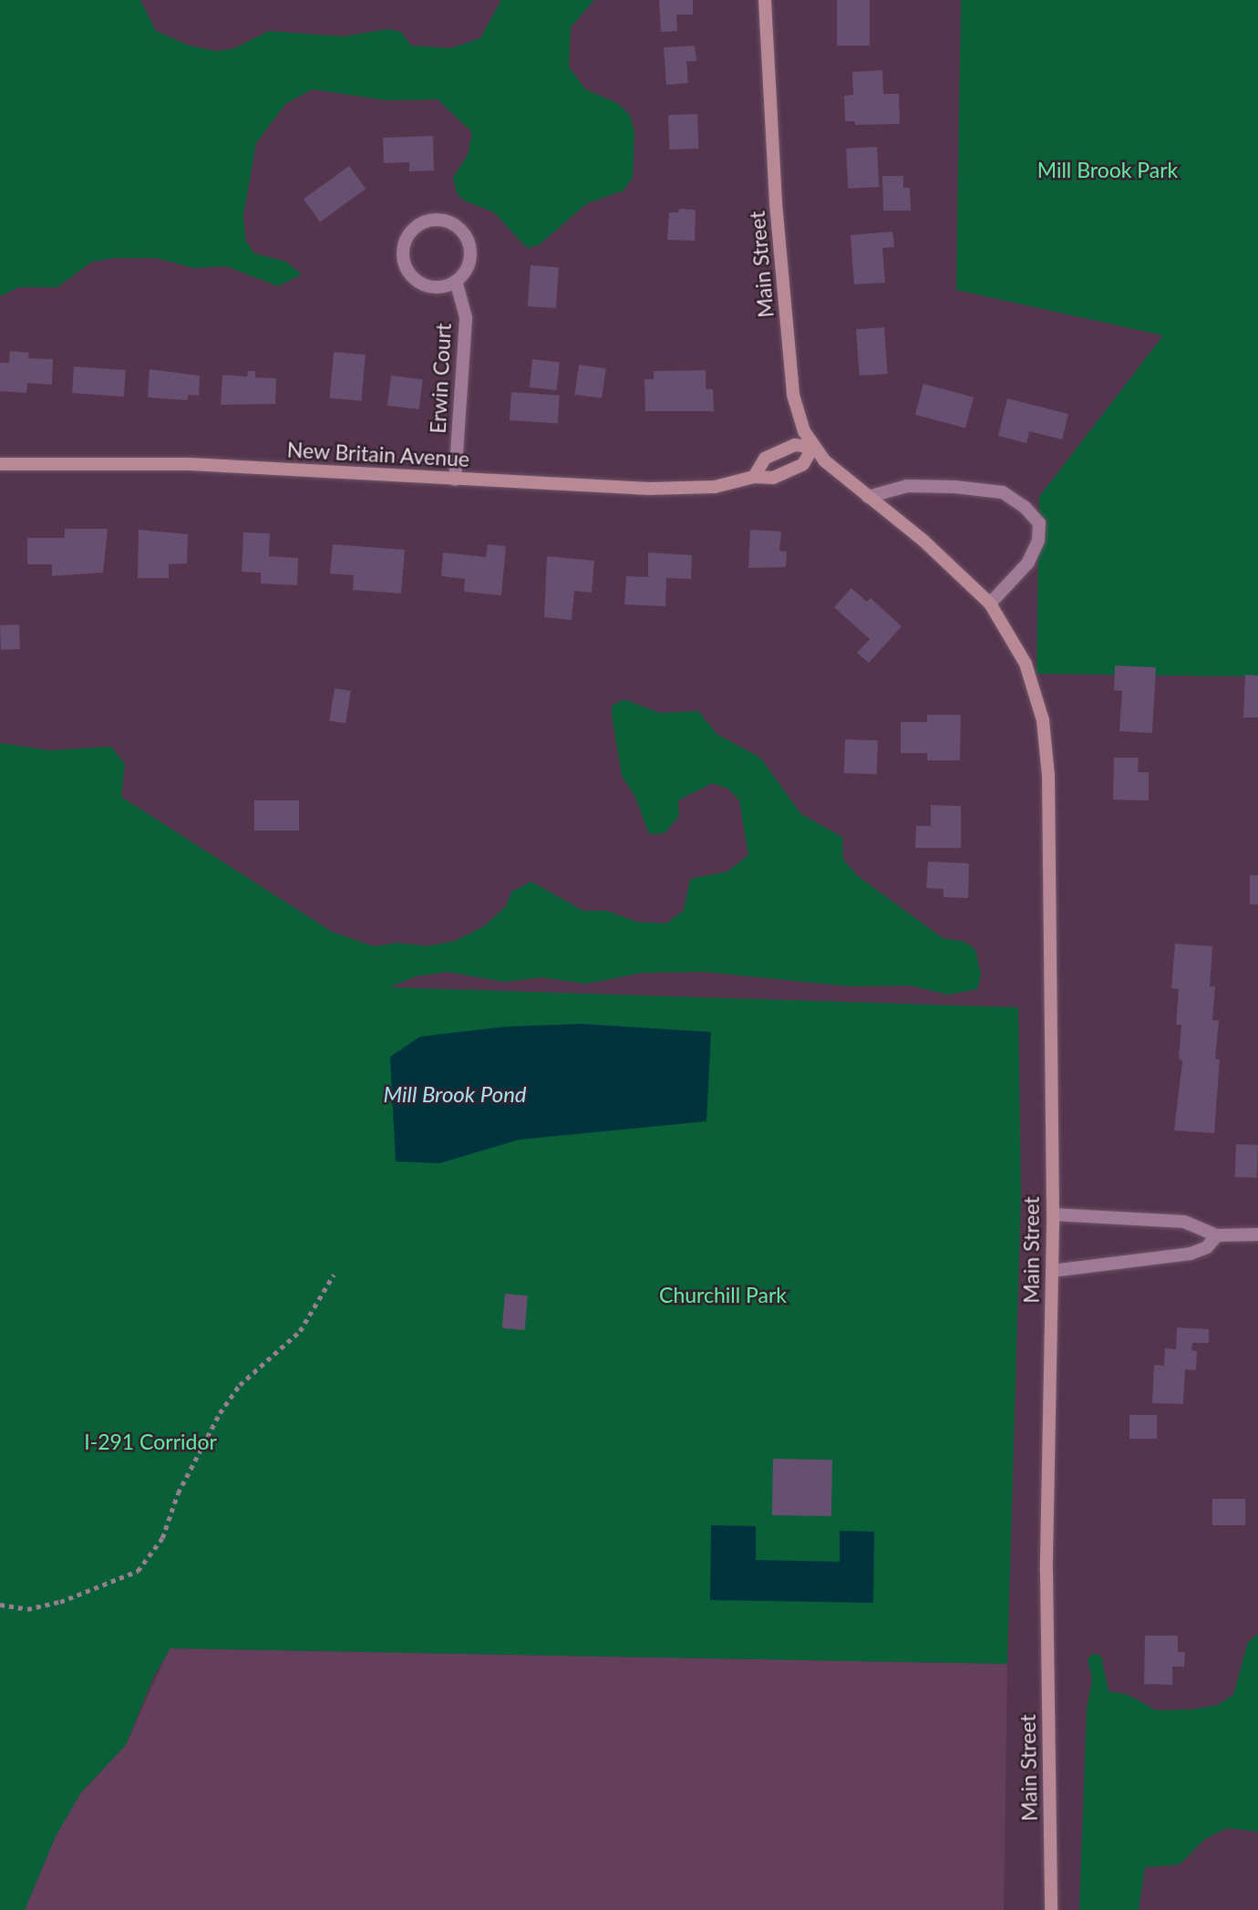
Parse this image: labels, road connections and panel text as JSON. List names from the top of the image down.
{
  "streets": {
    "main road": ["Main Street", "New Britain Avenue"],
    "street": ["Erwin Court"]
  },
  "crossings": [
    ["Main Street", "New Britain Avenue"],
    ["Erwin Court", "New Britain Avenue"]
  ],
  "water": ["Mill Brook Pond"],
  "parks": ["Mill Brook Park", "Churchill Park", "I-291 Corridor"]
}
